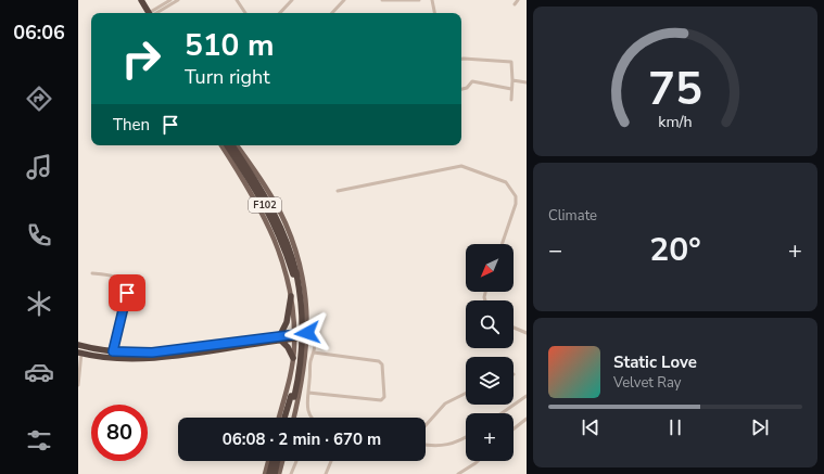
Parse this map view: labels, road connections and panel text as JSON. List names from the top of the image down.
{
  "streets": {
    "highway": ["F102"]
  },
  "north": "bottom left",
  "page": {
    "tabs": "06:06",
    "turn": ["510 m", "Turn right"],
    "then": "Then",
    "tile": "Climate",
    "heat": ["−", "20°", "+"],
    "map_buttons": "+",
    "song": ["Static Love", "Velvet Ray"],
    "limit": "80",
    "trip": "06:08 · 2 min · 670 m",
    "gauge": ["75", "km/h"]
  }
}
